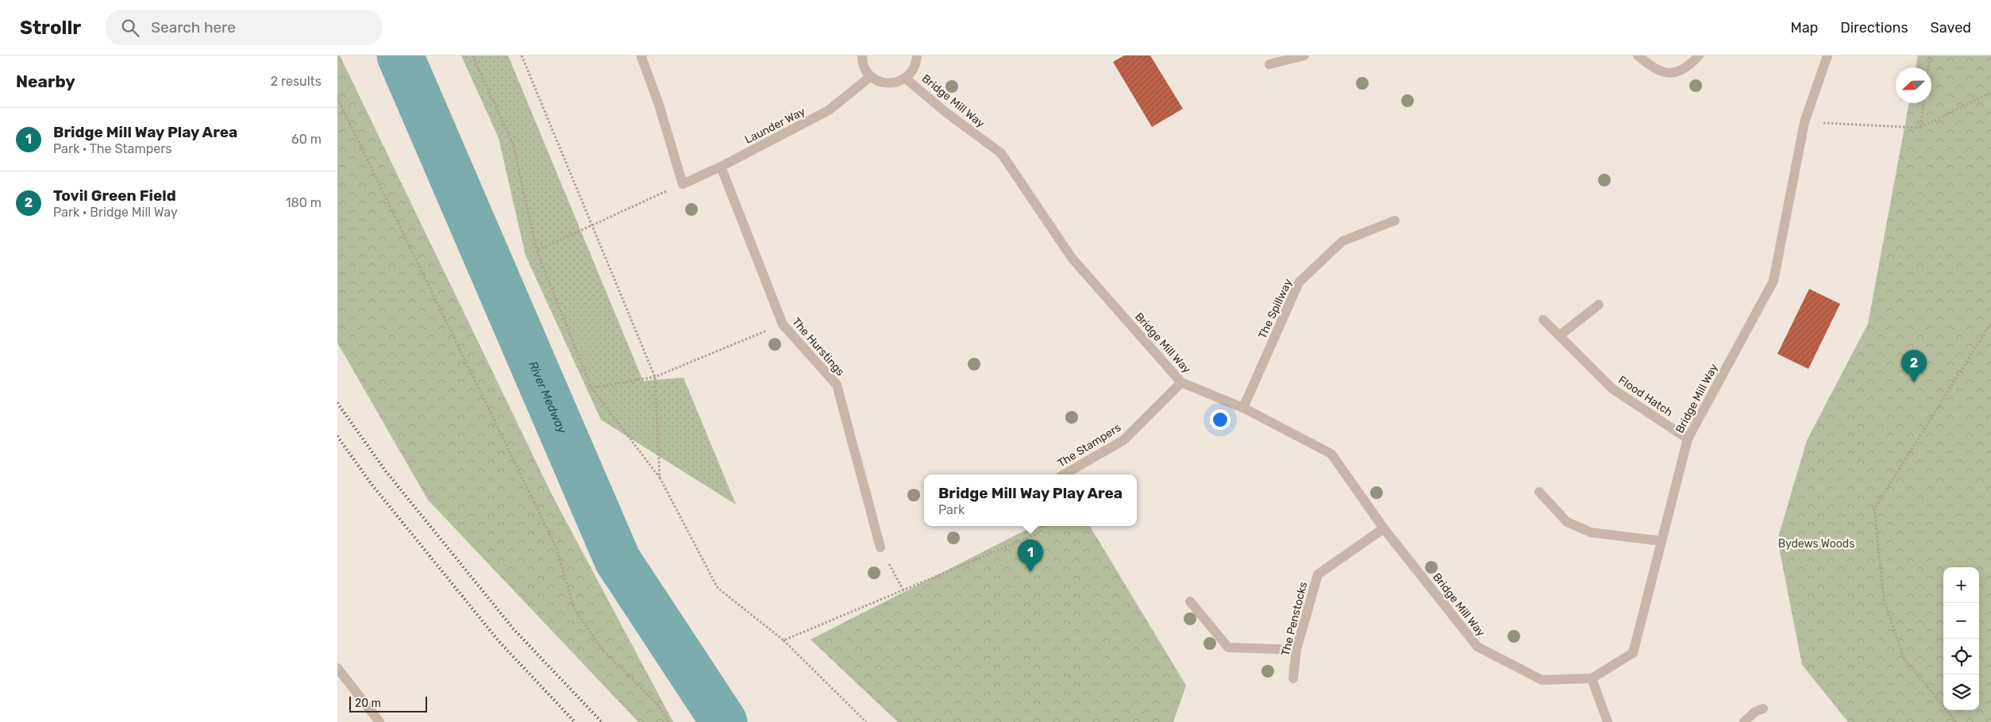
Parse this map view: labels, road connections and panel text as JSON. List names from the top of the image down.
{
  "streets": {
    "street": [
      "Bridge Mill Way",
      "Launder Way",
      "The Spillway",
      "The Hurstings",
      "Flood Hatch",
      "The Stampers",
      "The Penstocks"
    ]
  },
  "crossings": [
    ["Bridge Mill Way", "The Spillway"],
    ["Bridge Mill Way", "Flood Hatch"],
    ["Bridge Mill Way", "The Stampers"],
    ["Bridge Mill Way", "The Penstocks"],
    ["Launder Way", "The Hurstings"]
  ],
  "water": ["River Medway"],
  "parks": ["Bydews Woods"],
  "scale_bar": "20 m",
  "north": "left",
  "page": {
    "header": "Strollr",
    "search": "Search here",
    "nav": ["Map", "Directions", "Saved"],
    "heading": ["Nearby", "2 results"],
    "list": [
      {
        "mark": "1",
        "name": "Bridge Mill Way Play Area",
        "note": "Park · The Stampers",
        "value": "60 m"
      },
      {
        "mark": "2",
        "name": "Tovil Green Field",
        "note": "Park · Bridge Mill Way",
        "value": "180 m"
      }
    ],
    "pins": ["2", "1"],
    "popup": ["Bridge Mill Way Play Area", "Park"],
    "map_buttons": ["+", "−"],
    "scale": "20 m"
  }
}
